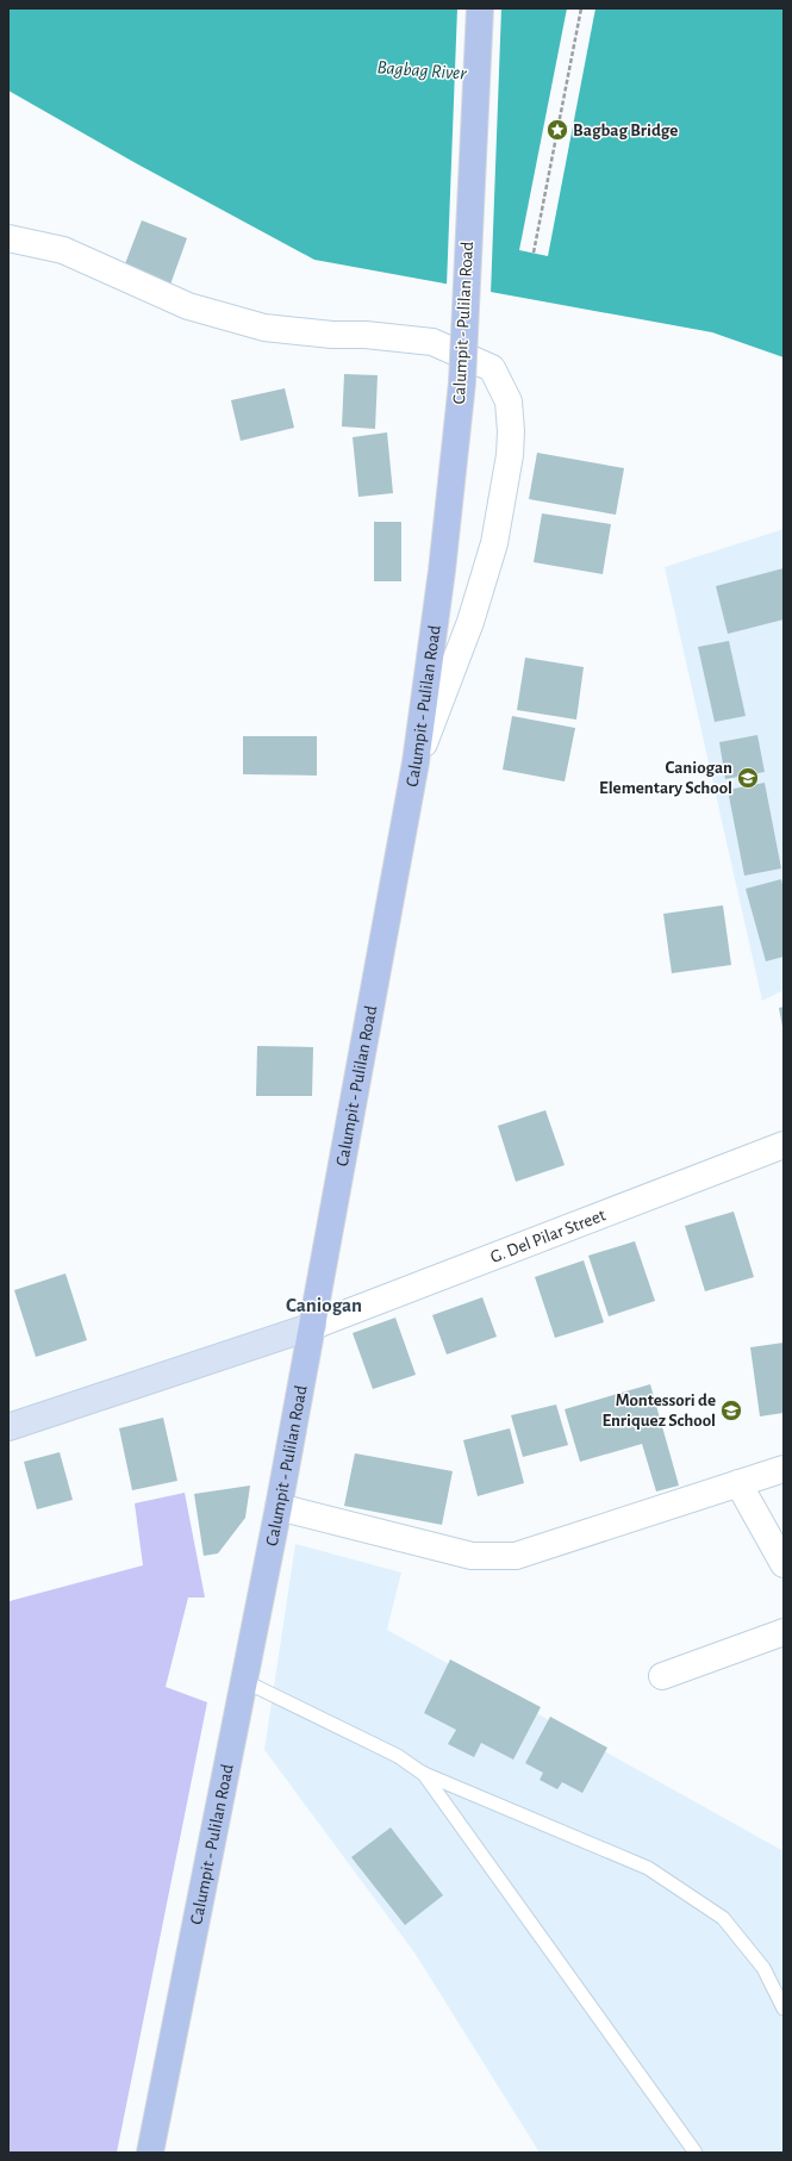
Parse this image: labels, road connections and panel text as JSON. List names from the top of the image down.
{
  "streets": {
    "main road": ["Calumpit - Pulilan Road"],
    "street": ["G. Del Pilar Street"]
  },
  "crossings": [
    ["Calumpit - Pulilan Road", "G. Del Pilar Street"]
  ],
  "districts": ["Caniogan"],
  "water": ["Bagbag River"],
  "places": {
    "place": ["Bagbag Bridge"],
    "school or university": ["Caniogan Elementary School", "Montessori de Enriquez School"]
  }
}
